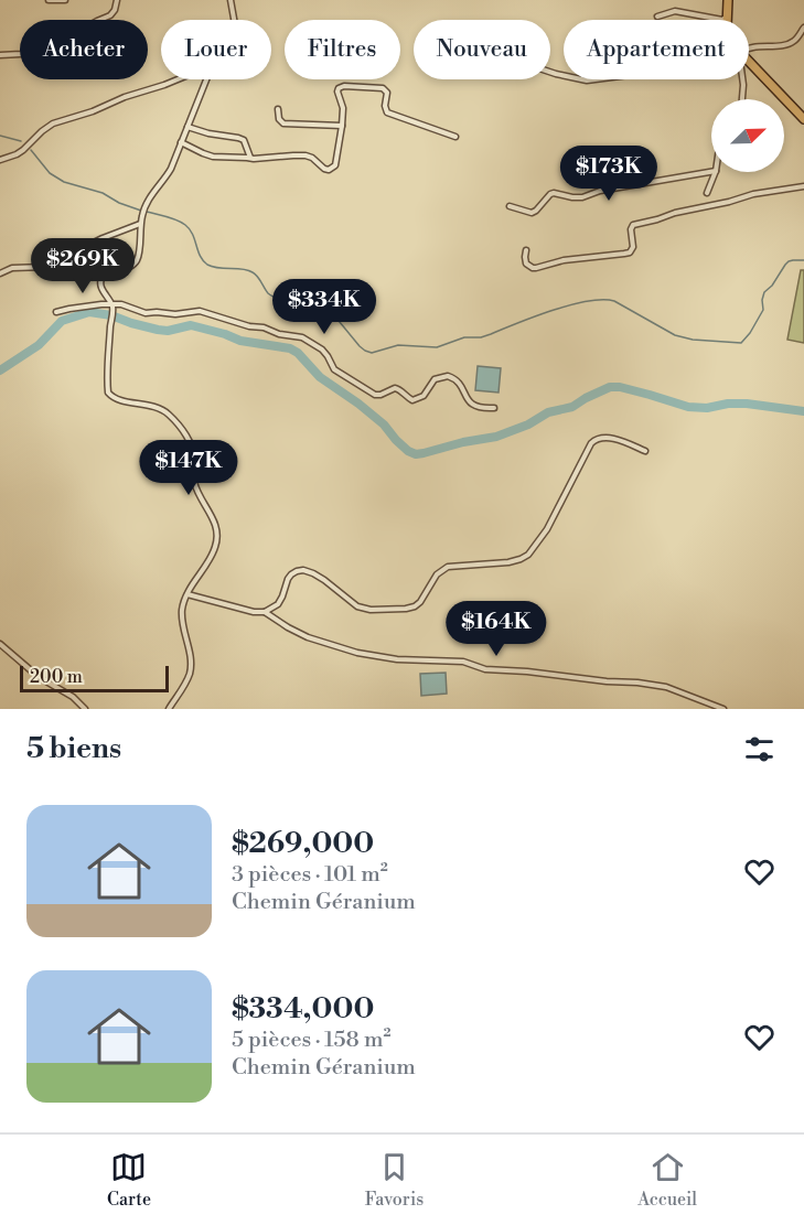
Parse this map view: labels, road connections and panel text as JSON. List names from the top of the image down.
{
  "scale_bar": "200 m",
  "north": "top right",
  "page": {
    "chip": [
      "Acheter",
      "Louer",
      "Filtres",
      "Nouveau",
      "Appartement"
    ],
    "price": [
      "$173K",
      "$269K",
      "$334K",
      "$147K",
      "$164K"
    ],
    "scale": "200 m",
    "heading": "5 biens",
    "list": [
      {
        "name": "$269,000",
        "note": "3 pièces · 101 m² · Chemin Géranium"
      },
      {
        "name": "$334,000",
        "note": "5 pièces · 158 m² · Chemin Géranium"
      }
    ],
    "tabs": ["Carte", "Favoris", "Accueil"]
  }
}
